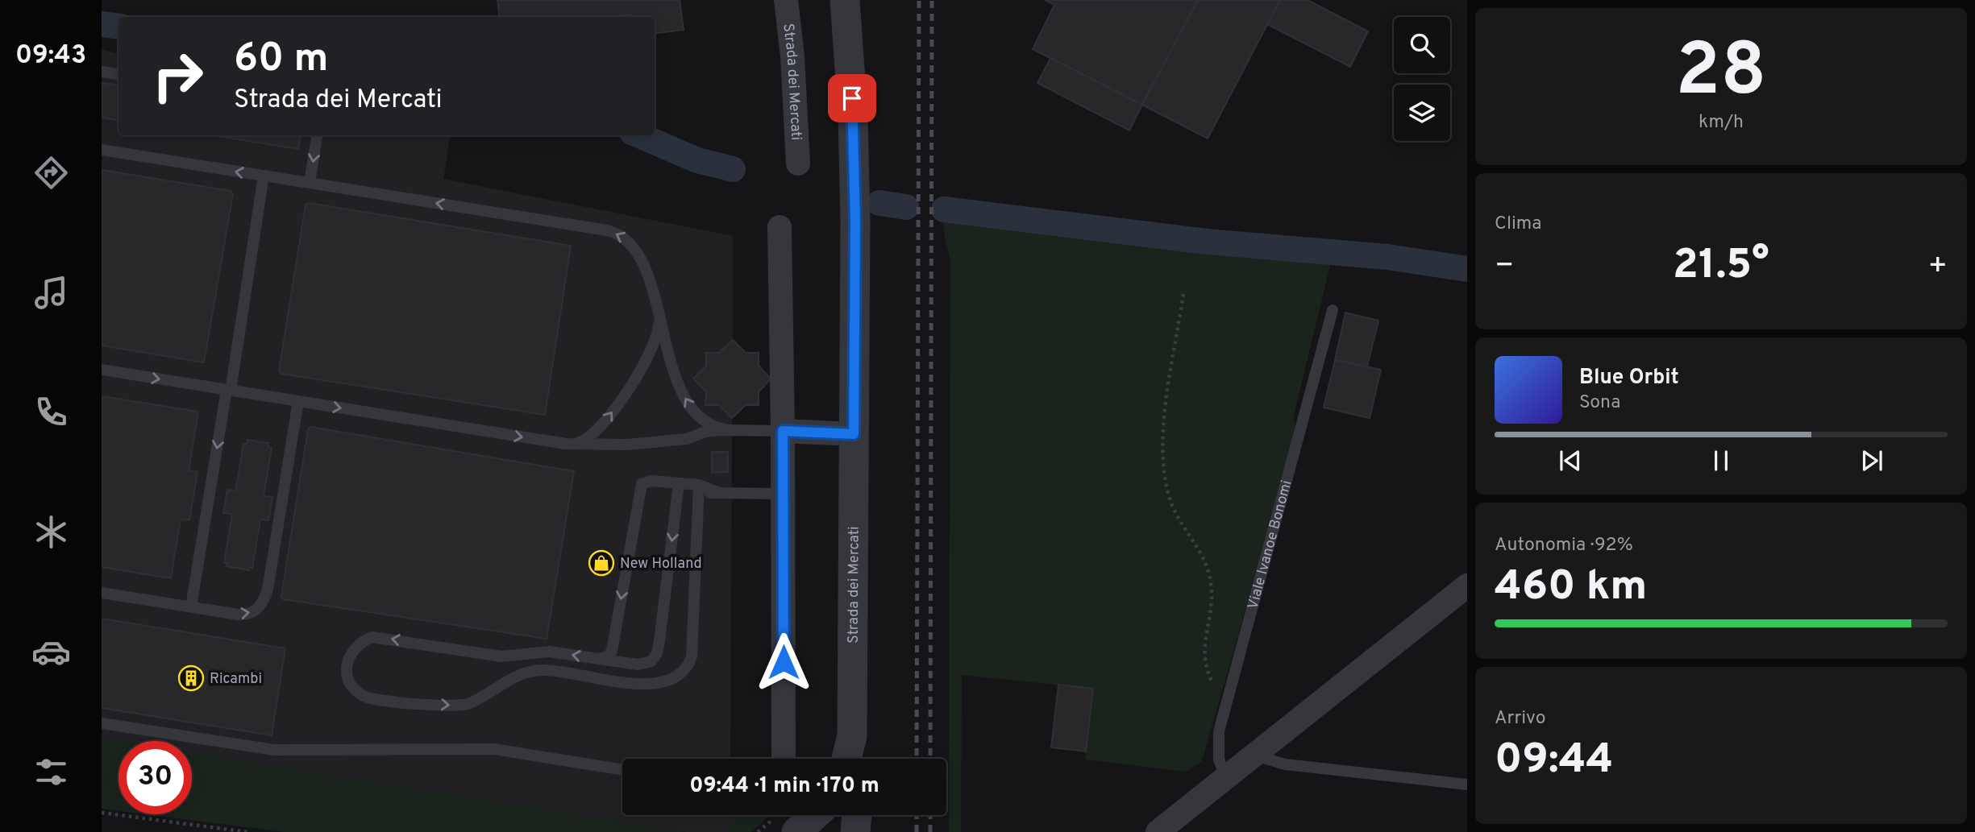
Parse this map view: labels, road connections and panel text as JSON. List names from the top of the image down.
{
  "streets": {
    "street": ["Strada dei Mercati"],
    "lane": ["Viale Ivanoe Bonomi"]
  },
  "places": {
    "shop": ["New Holland"],
    "building": ["Ricambi"]
  },
  "page": {
    "tabs": "09:43",
    "tile": [
      ["28", "km/h"],
      "Clima",
      ["Autonomia · 92%", "460 km"],
      ["Arrivo", "09:44"]
    ],
    "turn": ["60 m", "Strada dei Mercati"],
    "heat": ["−", "21.5°", "+"],
    "song": ["Blue Orbit", "Sona"],
    "limit": "30",
    "trip": "09:44 · 1 min · 170 m"
  }
}
